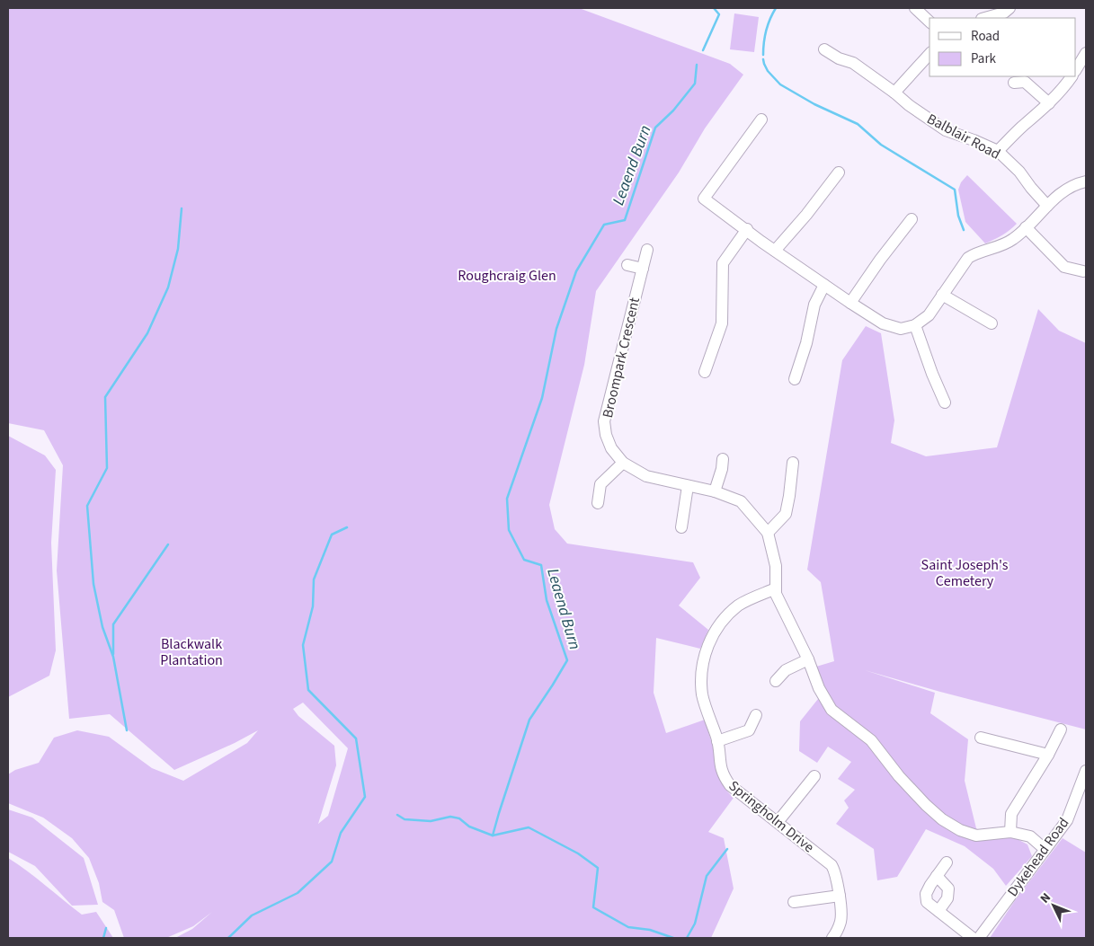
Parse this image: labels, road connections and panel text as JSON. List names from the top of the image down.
{
  "streets": {
    "street": [
      "Balblair Road",
      "Broompark Crescent",
      "Springholm Drive",
      "Dykehead Road"
    ]
  },
  "crossings": [
    ["Broompark Crescent", "Springholm Drive"],
    ["Broompark Crescent", "Dykehead Road"]
  ],
  "water": ["Leaend Burn"],
  "parks": ["Roughcraig Glen", "Saint Joseph's Cemetery", "Blackwalk Plantation"],
  "legend": ["Road", "Park"],
  "north": "top left"
}
